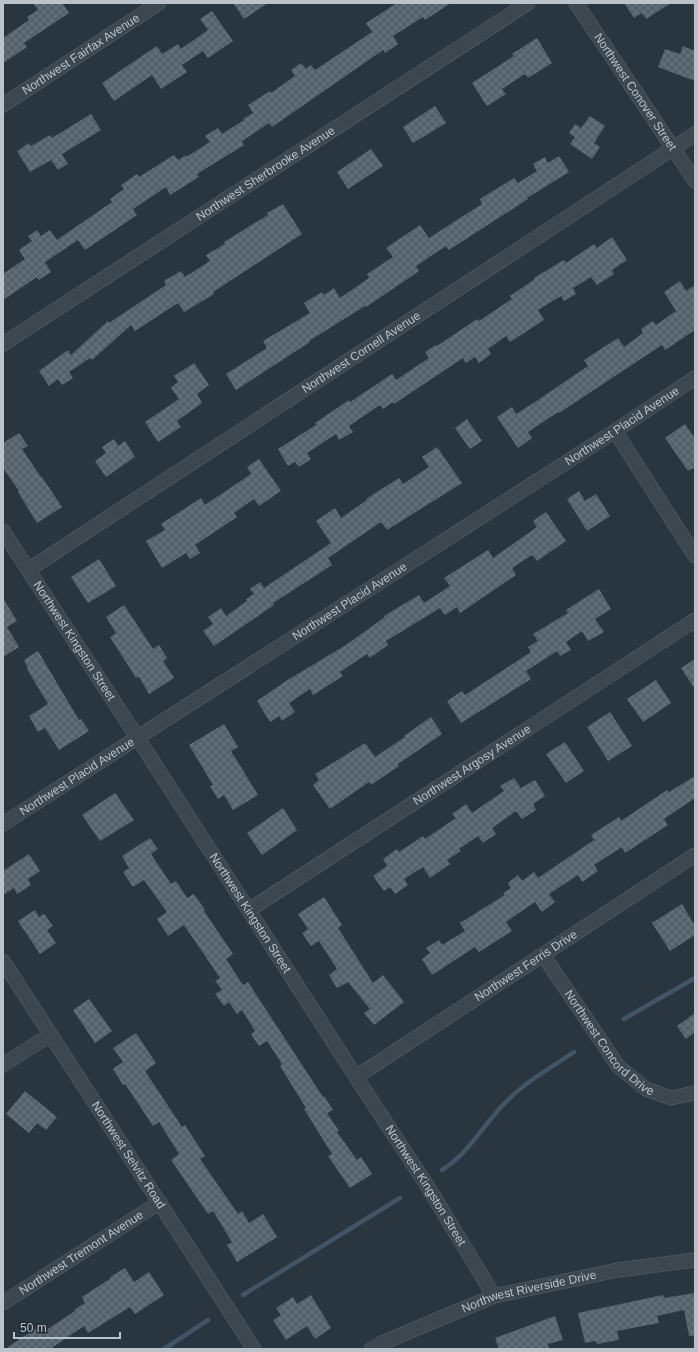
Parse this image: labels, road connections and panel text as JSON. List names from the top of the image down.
{
  "streets": {
    "street": [
      "Northwest Fairfax Avenue",
      "Northwest Conover Street",
      "Northwest Sherbrooke Avenue",
      "Northwest Cornell Avenue",
      "Northwest Placid Avenue",
      "Northwest Kingston Street",
      "Northwest Argosy Avenue",
      "Northwest Ferris Drive",
      "Northwest Concord Drive",
      "Northwest Selvitz Road",
      "Northwest Tremont Avenue",
      "Northwest Riverside Drive"
    ]
  },
  "crossings": [
    ["Northwest Conover Street", "Northwest Cornell Avenue"],
    ["Northwest Cornell Avenue", "Northwest Kingston Street"],
    ["Northwest Placid Avenue", "Northwest Kingston Street"],
    ["Northwest Kingston Street", "Northwest Argosy Avenue"],
    ["Northwest Kingston Street", "Northwest Ferris Drive"],
    ["Northwest Kingston Street", "Northwest Riverside Drive"],
    ["Northwest Ferris Drive", "Northwest Concord Drive"],
    ["Northwest Selvitz Road", "Northwest Tremont Avenue"]
  ],
  "scale_bar": "50 m"
}
